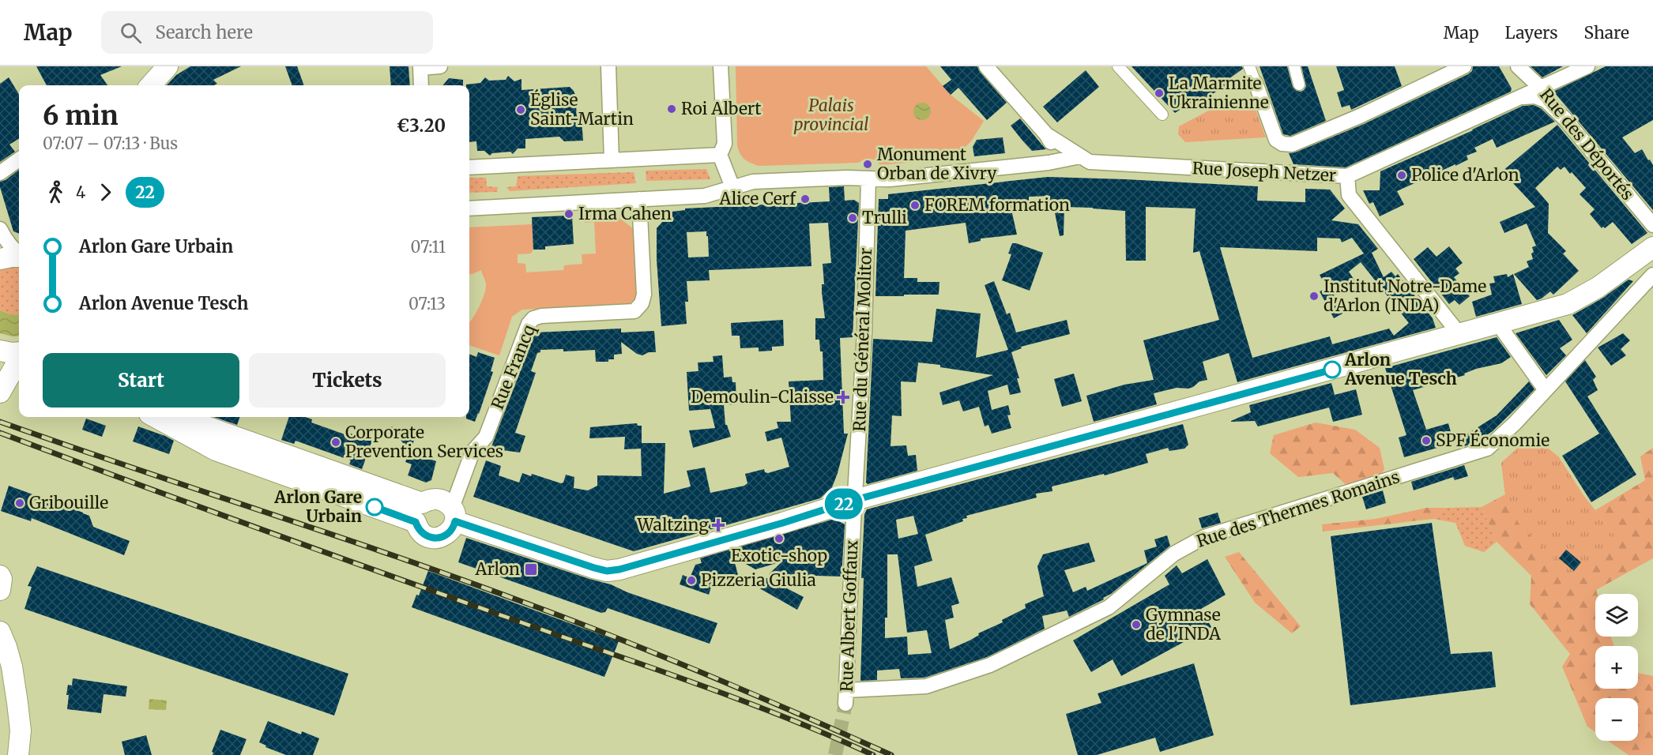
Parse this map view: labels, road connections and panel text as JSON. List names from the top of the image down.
{
  "streets": {
    "street": [
      "Rue des Déportés",
      "Rue Joseph Netzer",
      "Rue du Général Molitor",
      "Rue Francq",
      "Rue des Thermes Romains",
      "Rue Albert Goffaux"
    ]
  },
  "crossings": [
    ["Rue des Déportés", "Rue Joseph Netzer"],
    ["Rue Joseph Netzer", "Rue du Général Molitor"],
    ["Rue Joseph Netzer", "Rue Francq"],
    ["Rue du Général Molitor", "Rue Albert Goffaux"],
    ["Rue des Thermes Romains", "Rue Albert Goffaux"]
  ],
  "parks": ["Palais provincial"],
  "places": {
    "other": [
      "La Marmite Ukrainienne",
      "Roi Albert",
      "Église Saint-Martin",
      "Monument Orban de Xivry",
      "Police d'Arlon",
      "Alice Cerf",
      "FOREM formation",
      "Irma Cahen",
      "Trulli",
      "Institut Notre-Dame d'Arlon (INDA)",
      "Arlon Avenue Tesch",
      "SPF Économie",
      "Corporate Prevention Services",
      "Gribouille",
      "Arlon Gare Urbain",
      "Exotic-shop",
      "Pizzeria Giulia",
      "Gymnase de l'INDA"
    ],
    "health": ["Demoulin-Claisse", "Waltzing"],
    "transit": ["Arlon"]
  },
  "lines": ["bus line 22"],
  "page": {
    "header": "Map",
    "search": "Search here",
    "nav": ["Map", "Layers", "Share"],
    "on_map": "22",
    "heading": ["6 min", "07:07 – 07:13 · Bus", "€3.20"],
    "legs": ["4", "22"],
    "list": [
      {
        "name": "Arlon Gare Urbain",
        "value": "07:11"
      },
      {
        "name": "Arlon Avenue Tesch",
        "value": "07:13"
      }
    ],
    "buttons": ["Start", "Tickets"],
    "map_buttons": ["+", "−"]
  }
}
